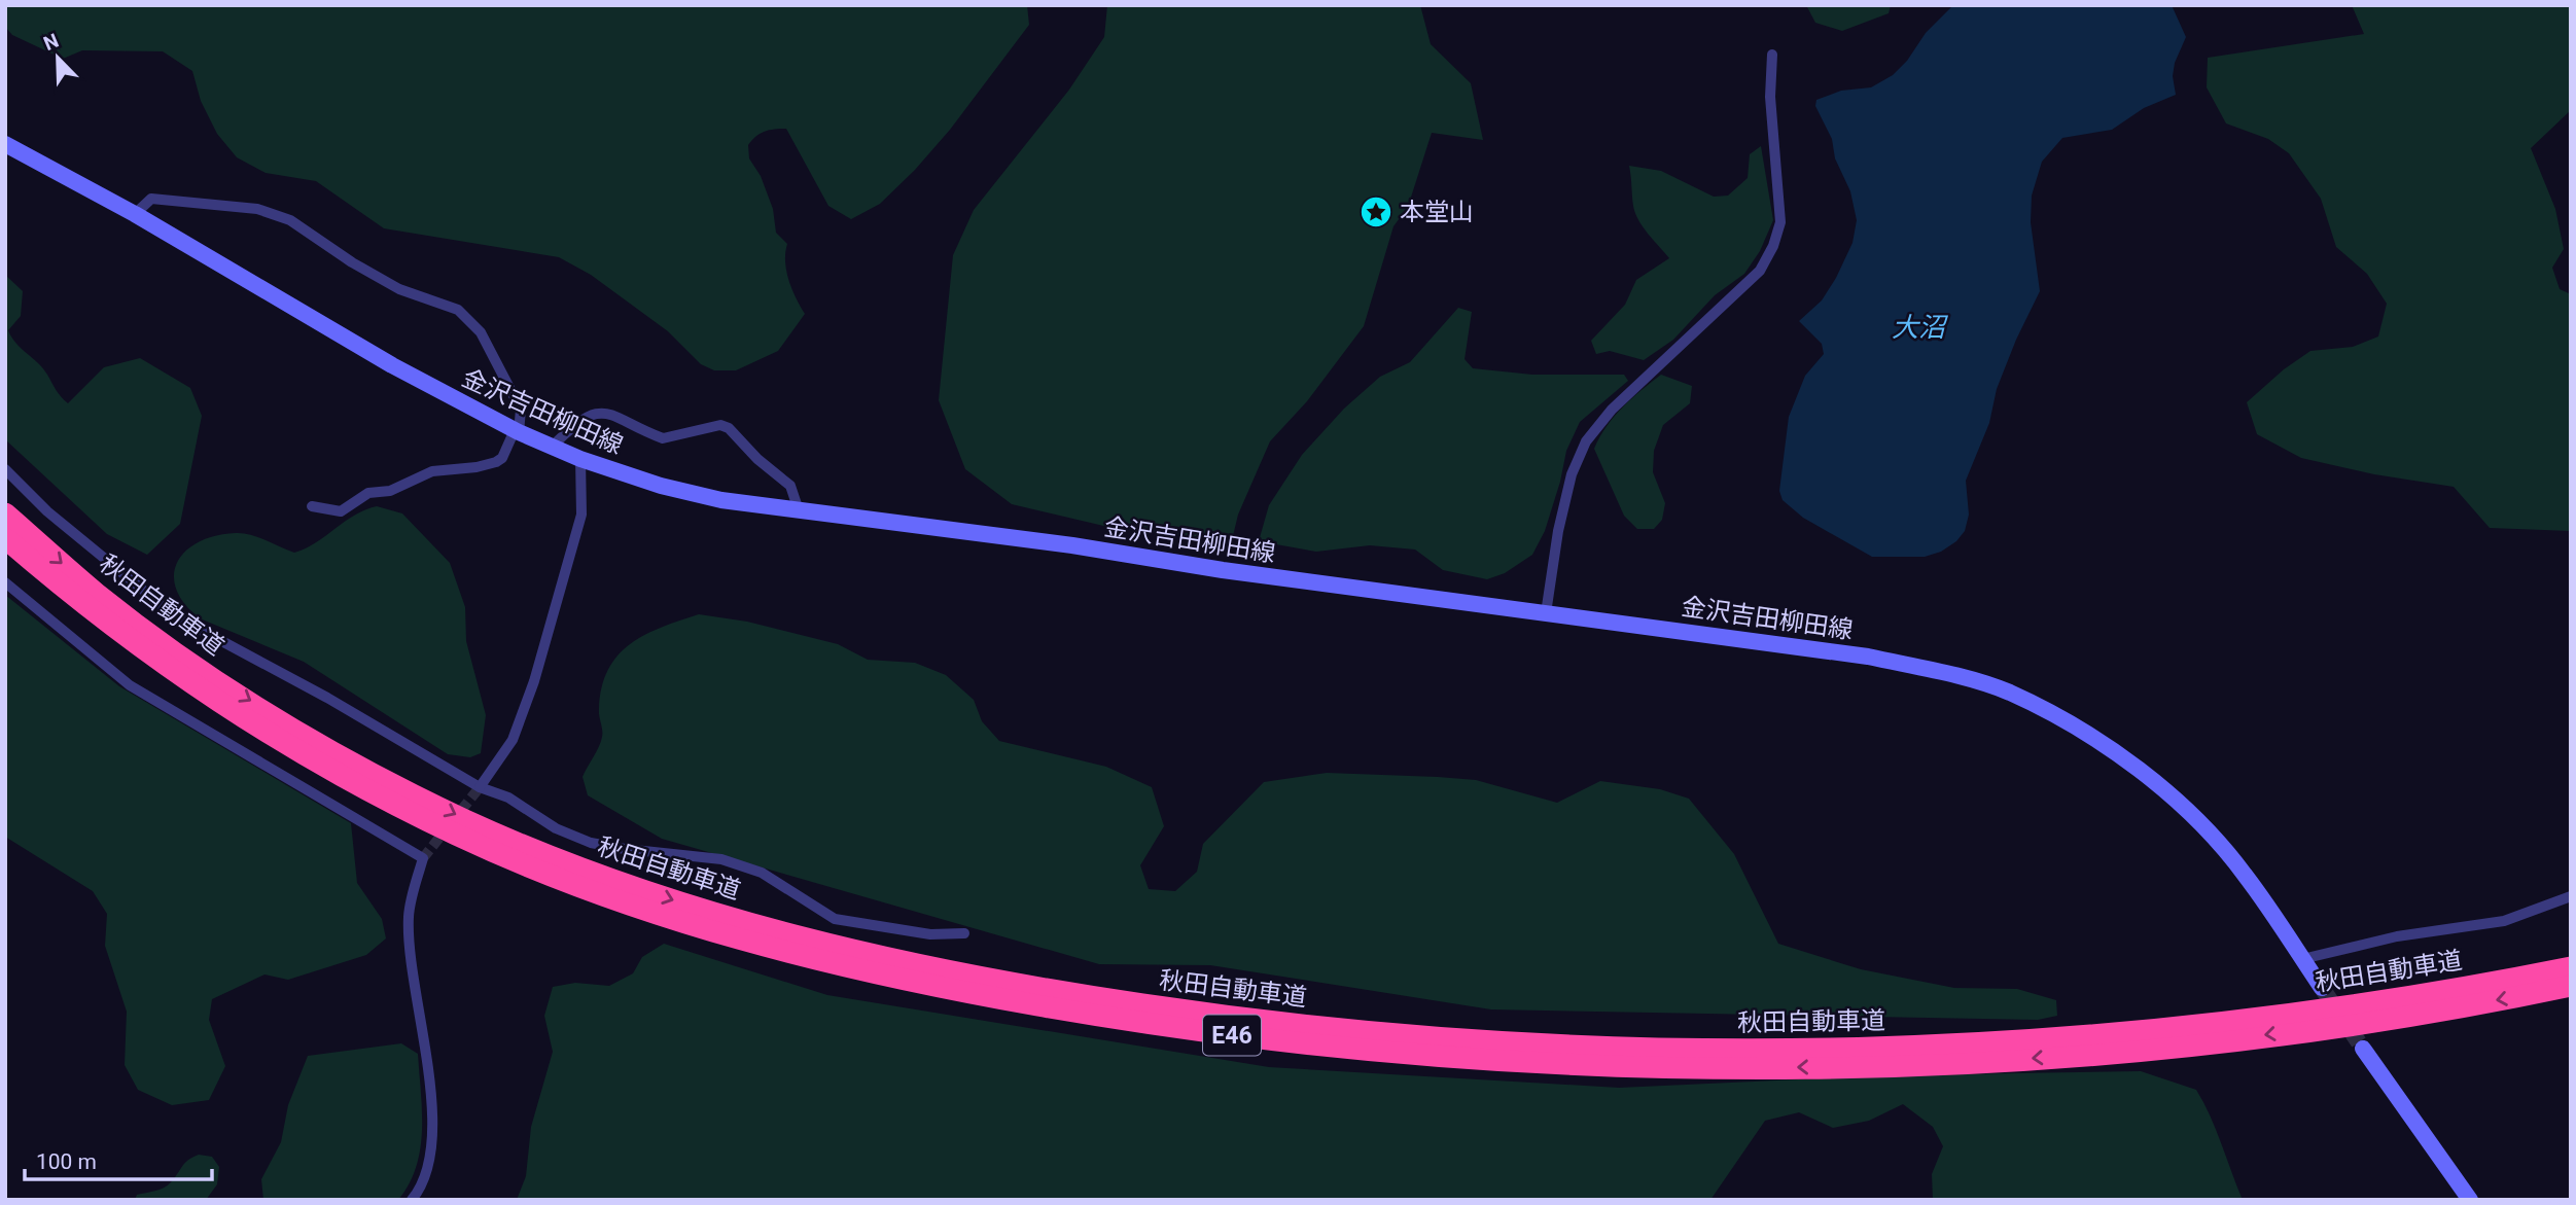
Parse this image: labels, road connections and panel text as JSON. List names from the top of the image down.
{
  "streets": {
    "highway": ["秋田自動車道", "E46"],
    "main road": ["金沢吉田柳田線"]
  },
  "water": ["大沼"],
  "places": {
    "place": ["本堂山"]
  },
  "scale_bar": "100 m",
  "north": "top left"
}
